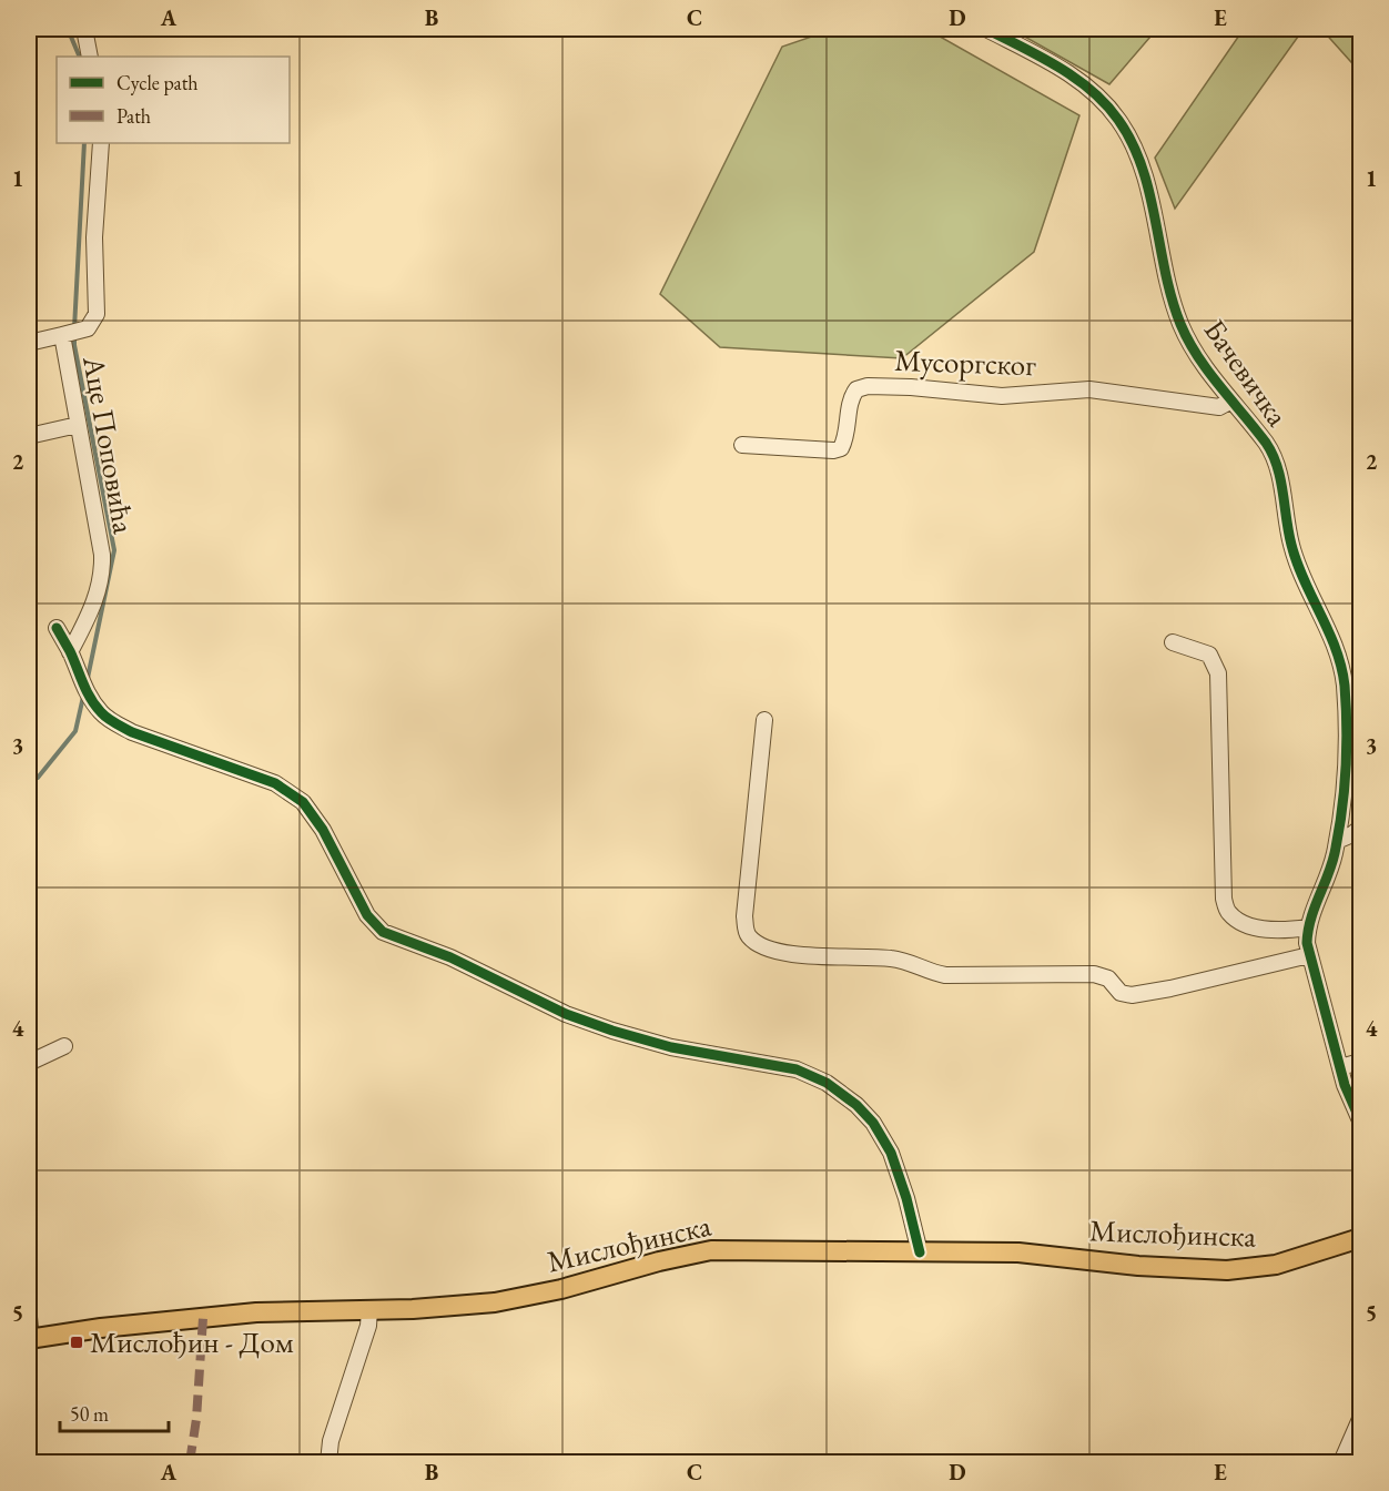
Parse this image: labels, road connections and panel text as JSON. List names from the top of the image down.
{
  "streets": {
    "main road": ["Мислођинска"],
    "street": ["Мусоргског", "Бачевичка", "Аце Поповића"]
  },
  "crossings": [
    ["Мусоргског", "Бачевичка"]
  ],
  "places": {
    "transit": ["Мислођин - Дом"]
  },
  "legend": ["Cycle path", "Path"],
  "scale_bar": "50 m",
  "grid": {
    "columns": [
      "A",
      "B",
      "C",
      "D",
      "E"
    ],
    "rows": [
      "1",
      "2",
      "3",
      "4",
      "5"
    ]
  }
}
